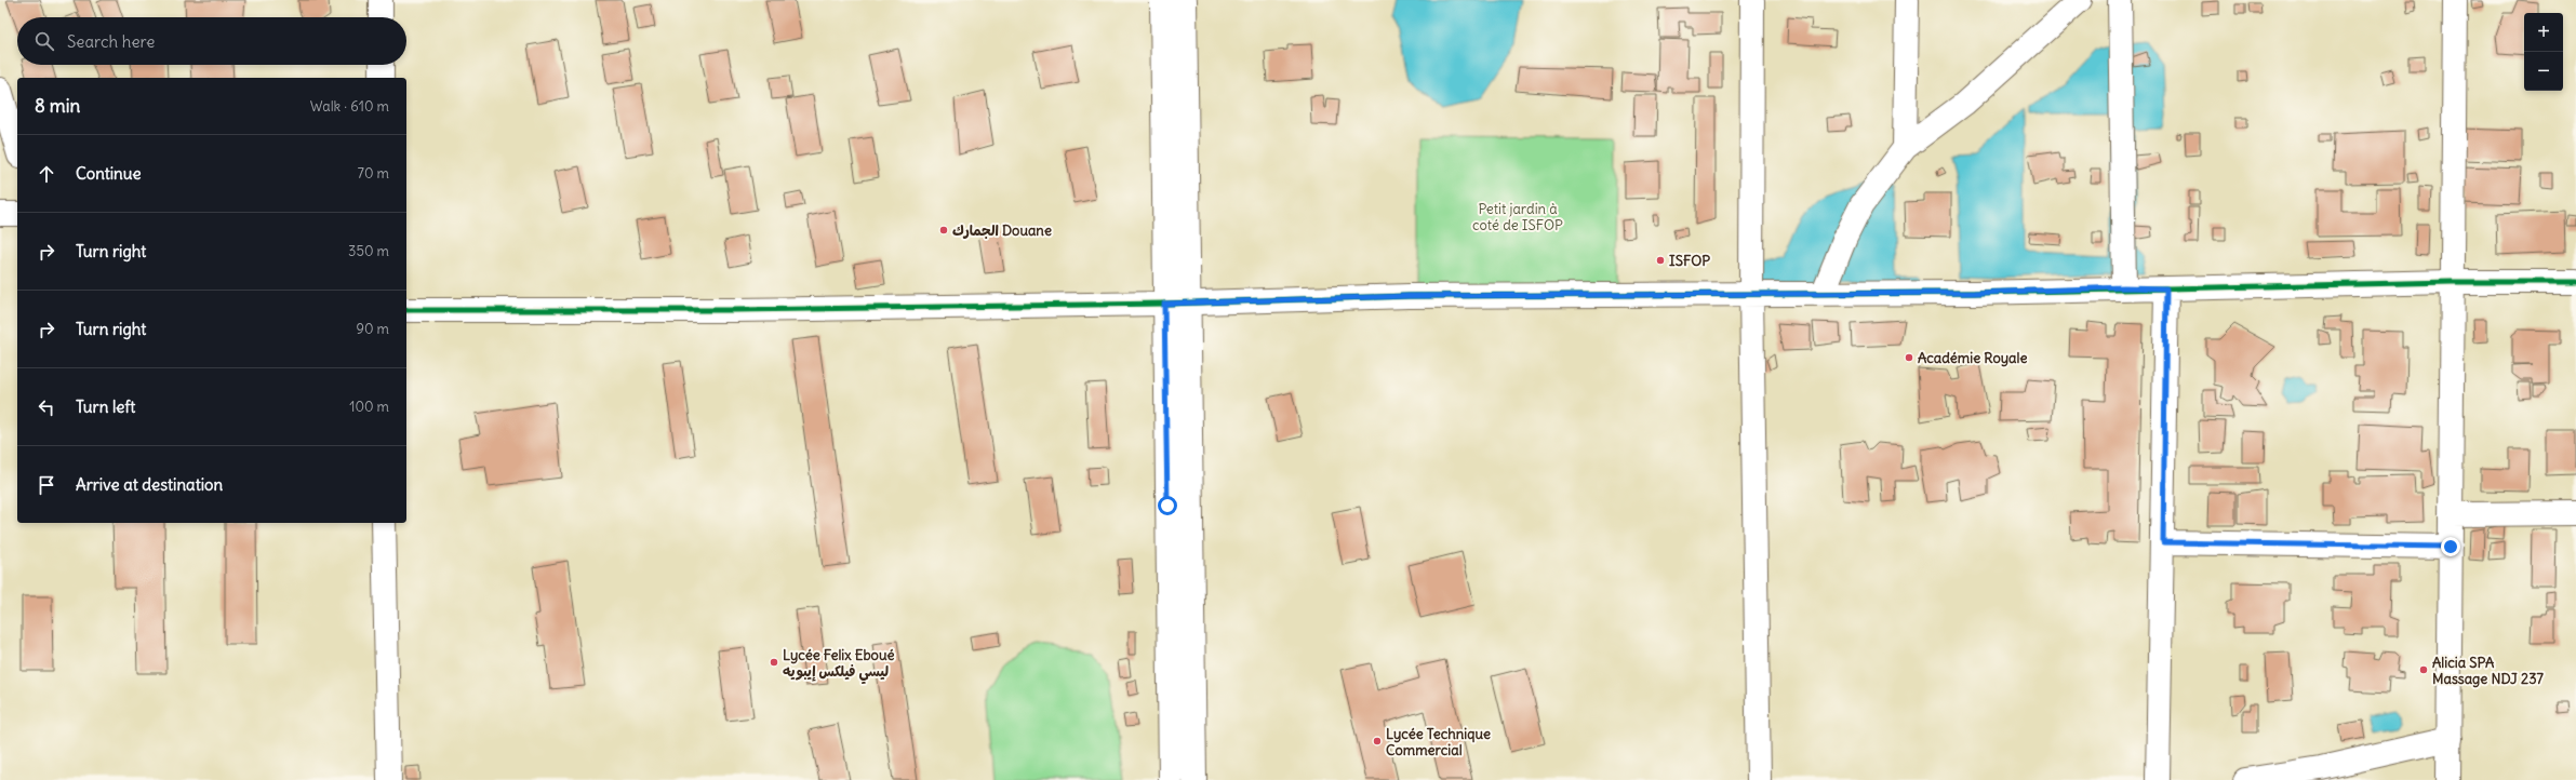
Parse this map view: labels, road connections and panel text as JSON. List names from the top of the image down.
{
  "parks": ["Petit jardin à coté de ISFOP"],
  "places": [
    "الجمارك Douane",
    "ISFOP",
    "Académie Royale",
    "Lycée Felix Eboué ليسي فيلكس إيبويه",
    "Alicia SPA Massage NDJ 237",
    "Lycée Technique Commercial"
  ],
  "page": {
    "map_buttons": ["+", "−"],
    "search": "Search here",
    "heading": ["8 min", "Walk · 610 m"],
    "list": [
      ["Continue", "70 m"],
      ["Turn right", "350 m"],
      ["Turn right", "90 m"],
      ["Turn left", "100 m"],
      "Arrive at destination"
    ]
  }
}
